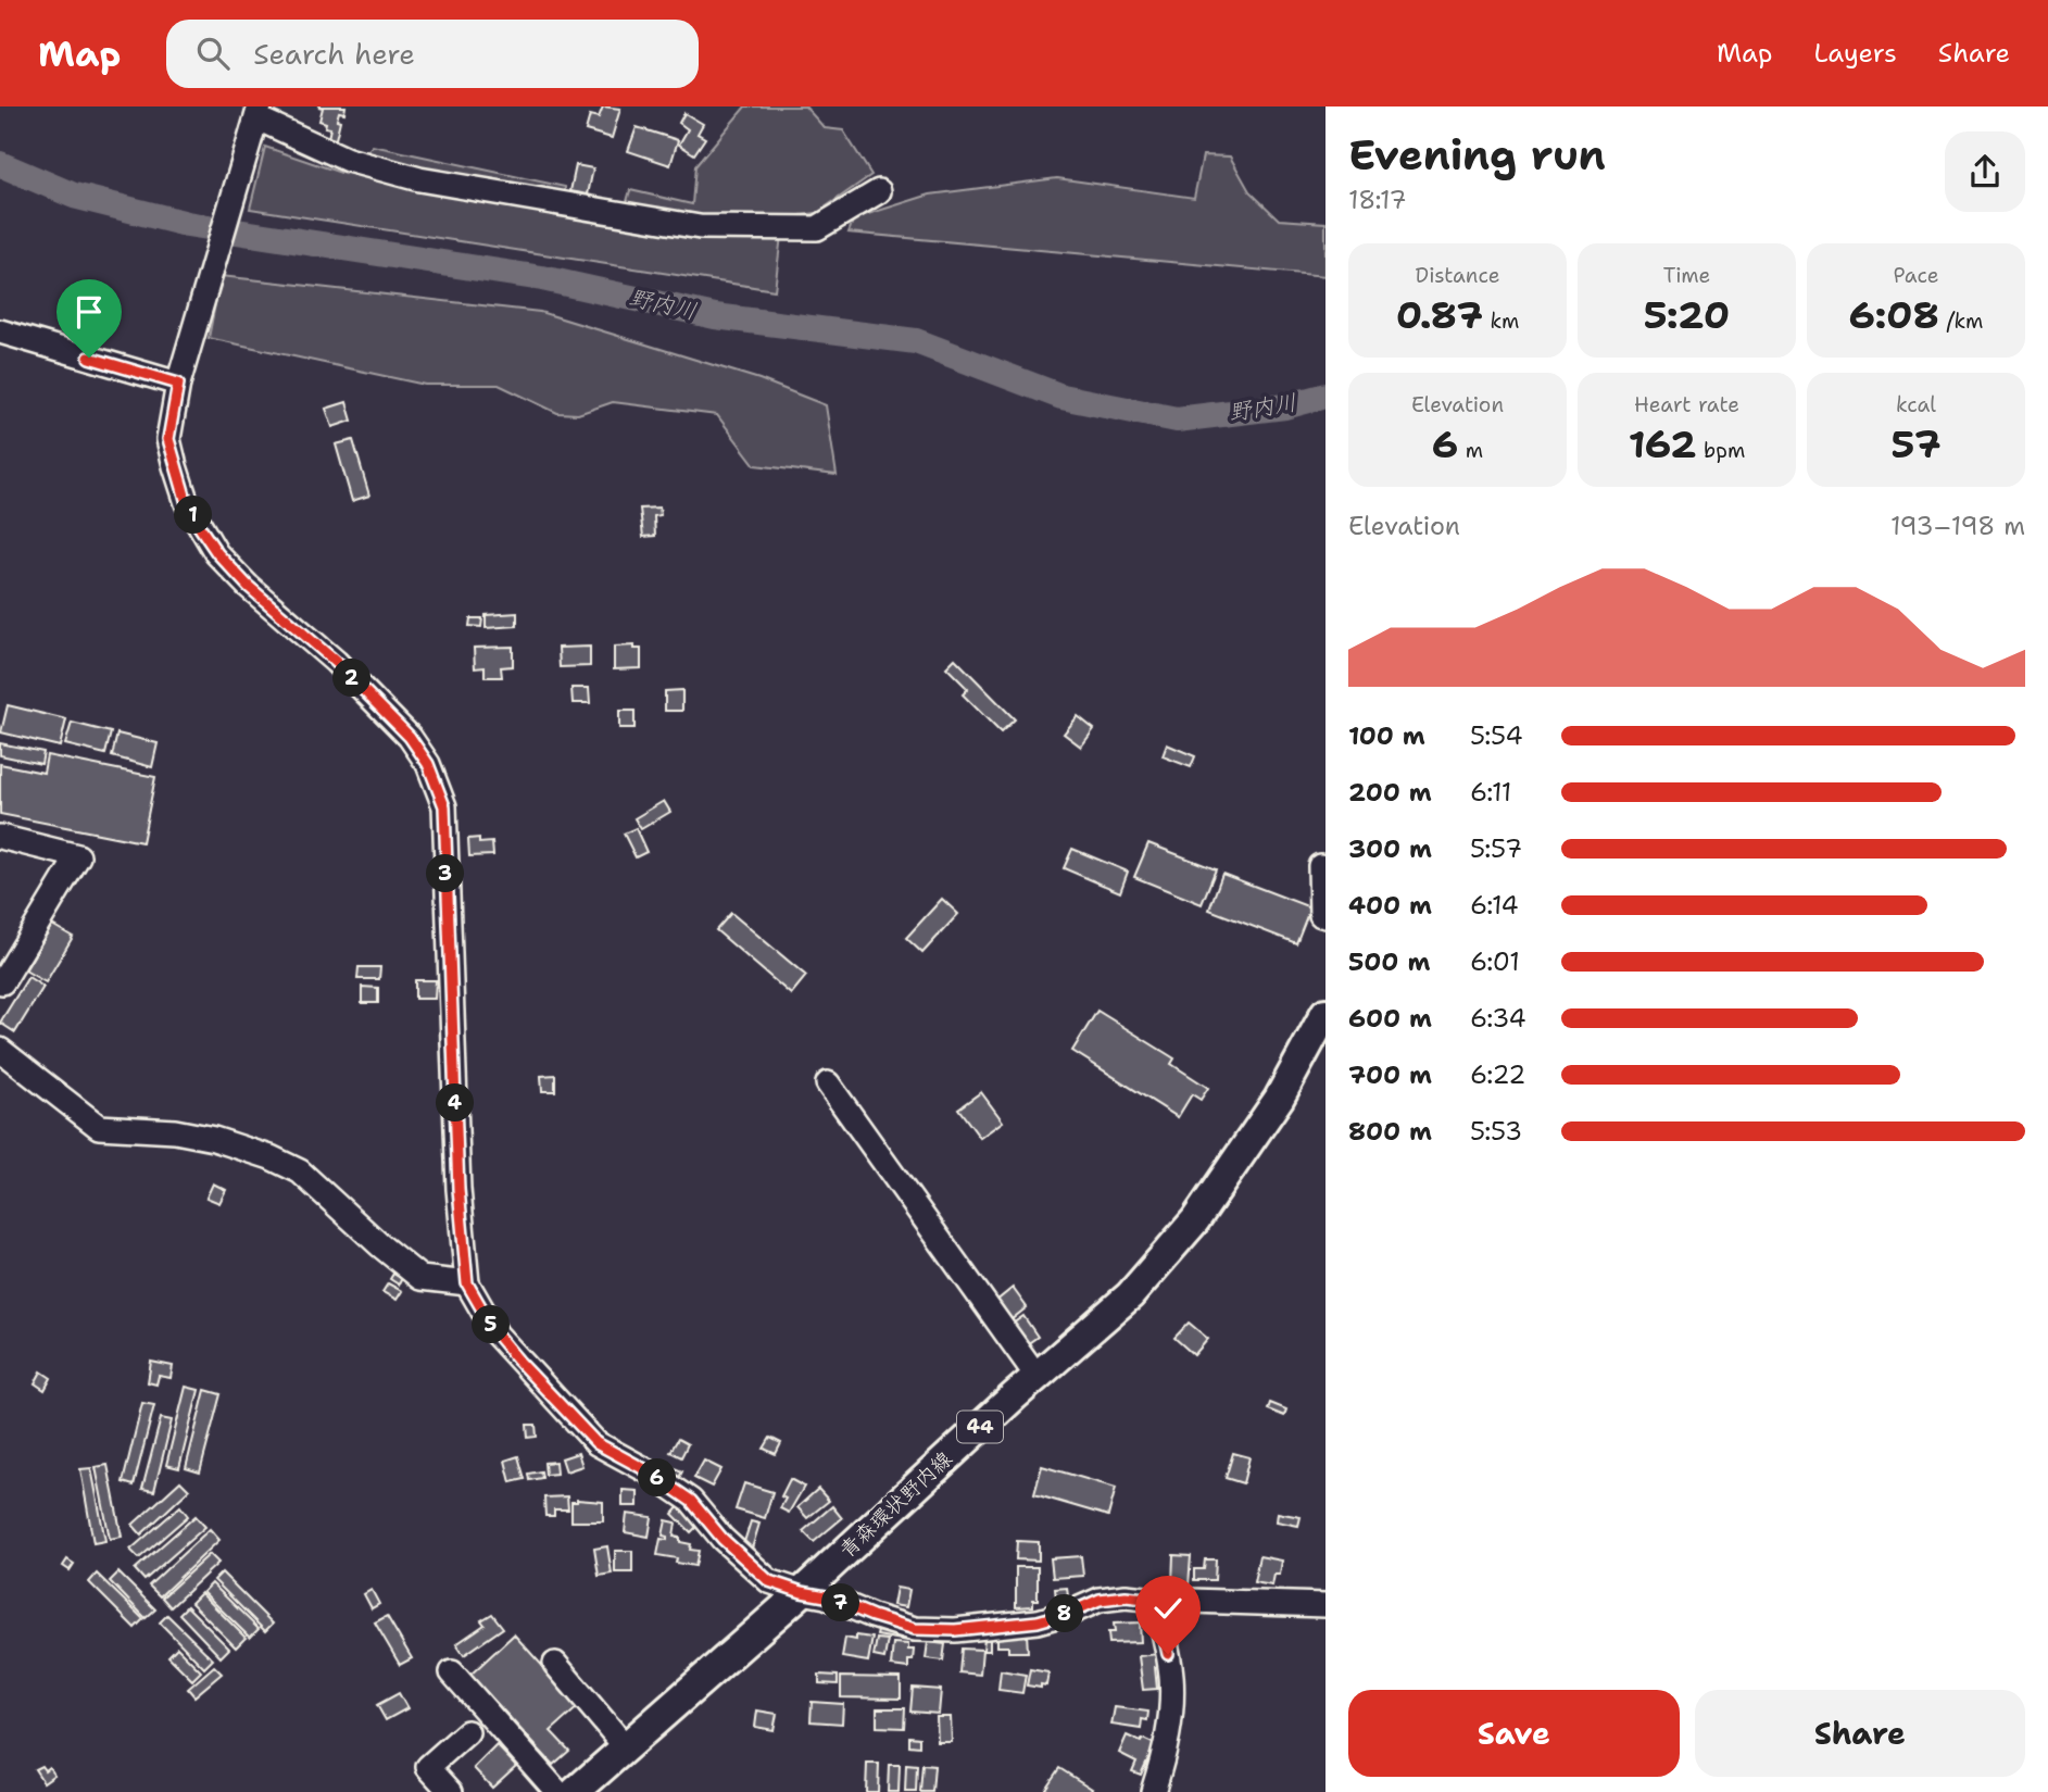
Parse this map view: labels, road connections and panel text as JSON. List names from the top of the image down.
{
  "streets": {
    "main road": ["44", "青森環状野内線"]
  },
  "water": ["野内川"],
  "page": {
    "header": "Map",
    "search": "Search here",
    "nav": ["Map", "Layers", "Share"],
    "heading": ["Evening run", "18:17"],
    "stats": [
      ["Distance", "0.87 km"],
      ["Time", "5:20"],
      ["Pace", "6:08 /km"],
      ["Elevation", "6 m"],
      ["Heart rate", "162 bpm"],
      ["kcal", "57"]
    ],
    "chart": ["Elevation", "193–198 m"],
    "pins": [
      "1",
      "2",
      "3",
      "4",
      "5",
      "6",
      "7",
      "8"
    ],
    "list": [
      {
        "name": "100 m",
        "note": "5:54"
      },
      {
        "name": "200 m",
        "note": "6:11"
      },
      {
        "name": "300 m",
        "note": "5:57"
      },
      {
        "name": "400 m",
        "note": "6:14"
      },
      {
        "name": "500 m",
        "note": "6:01"
      },
      {
        "name": "600 m",
        "note": "6:34"
      },
      {
        "name": "700 m",
        "note": "6:22"
      },
      {
        "name": "800 m",
        "note": "5:53"
      }
    ],
    "buttons": ["Save", "Share"]
  }
}
